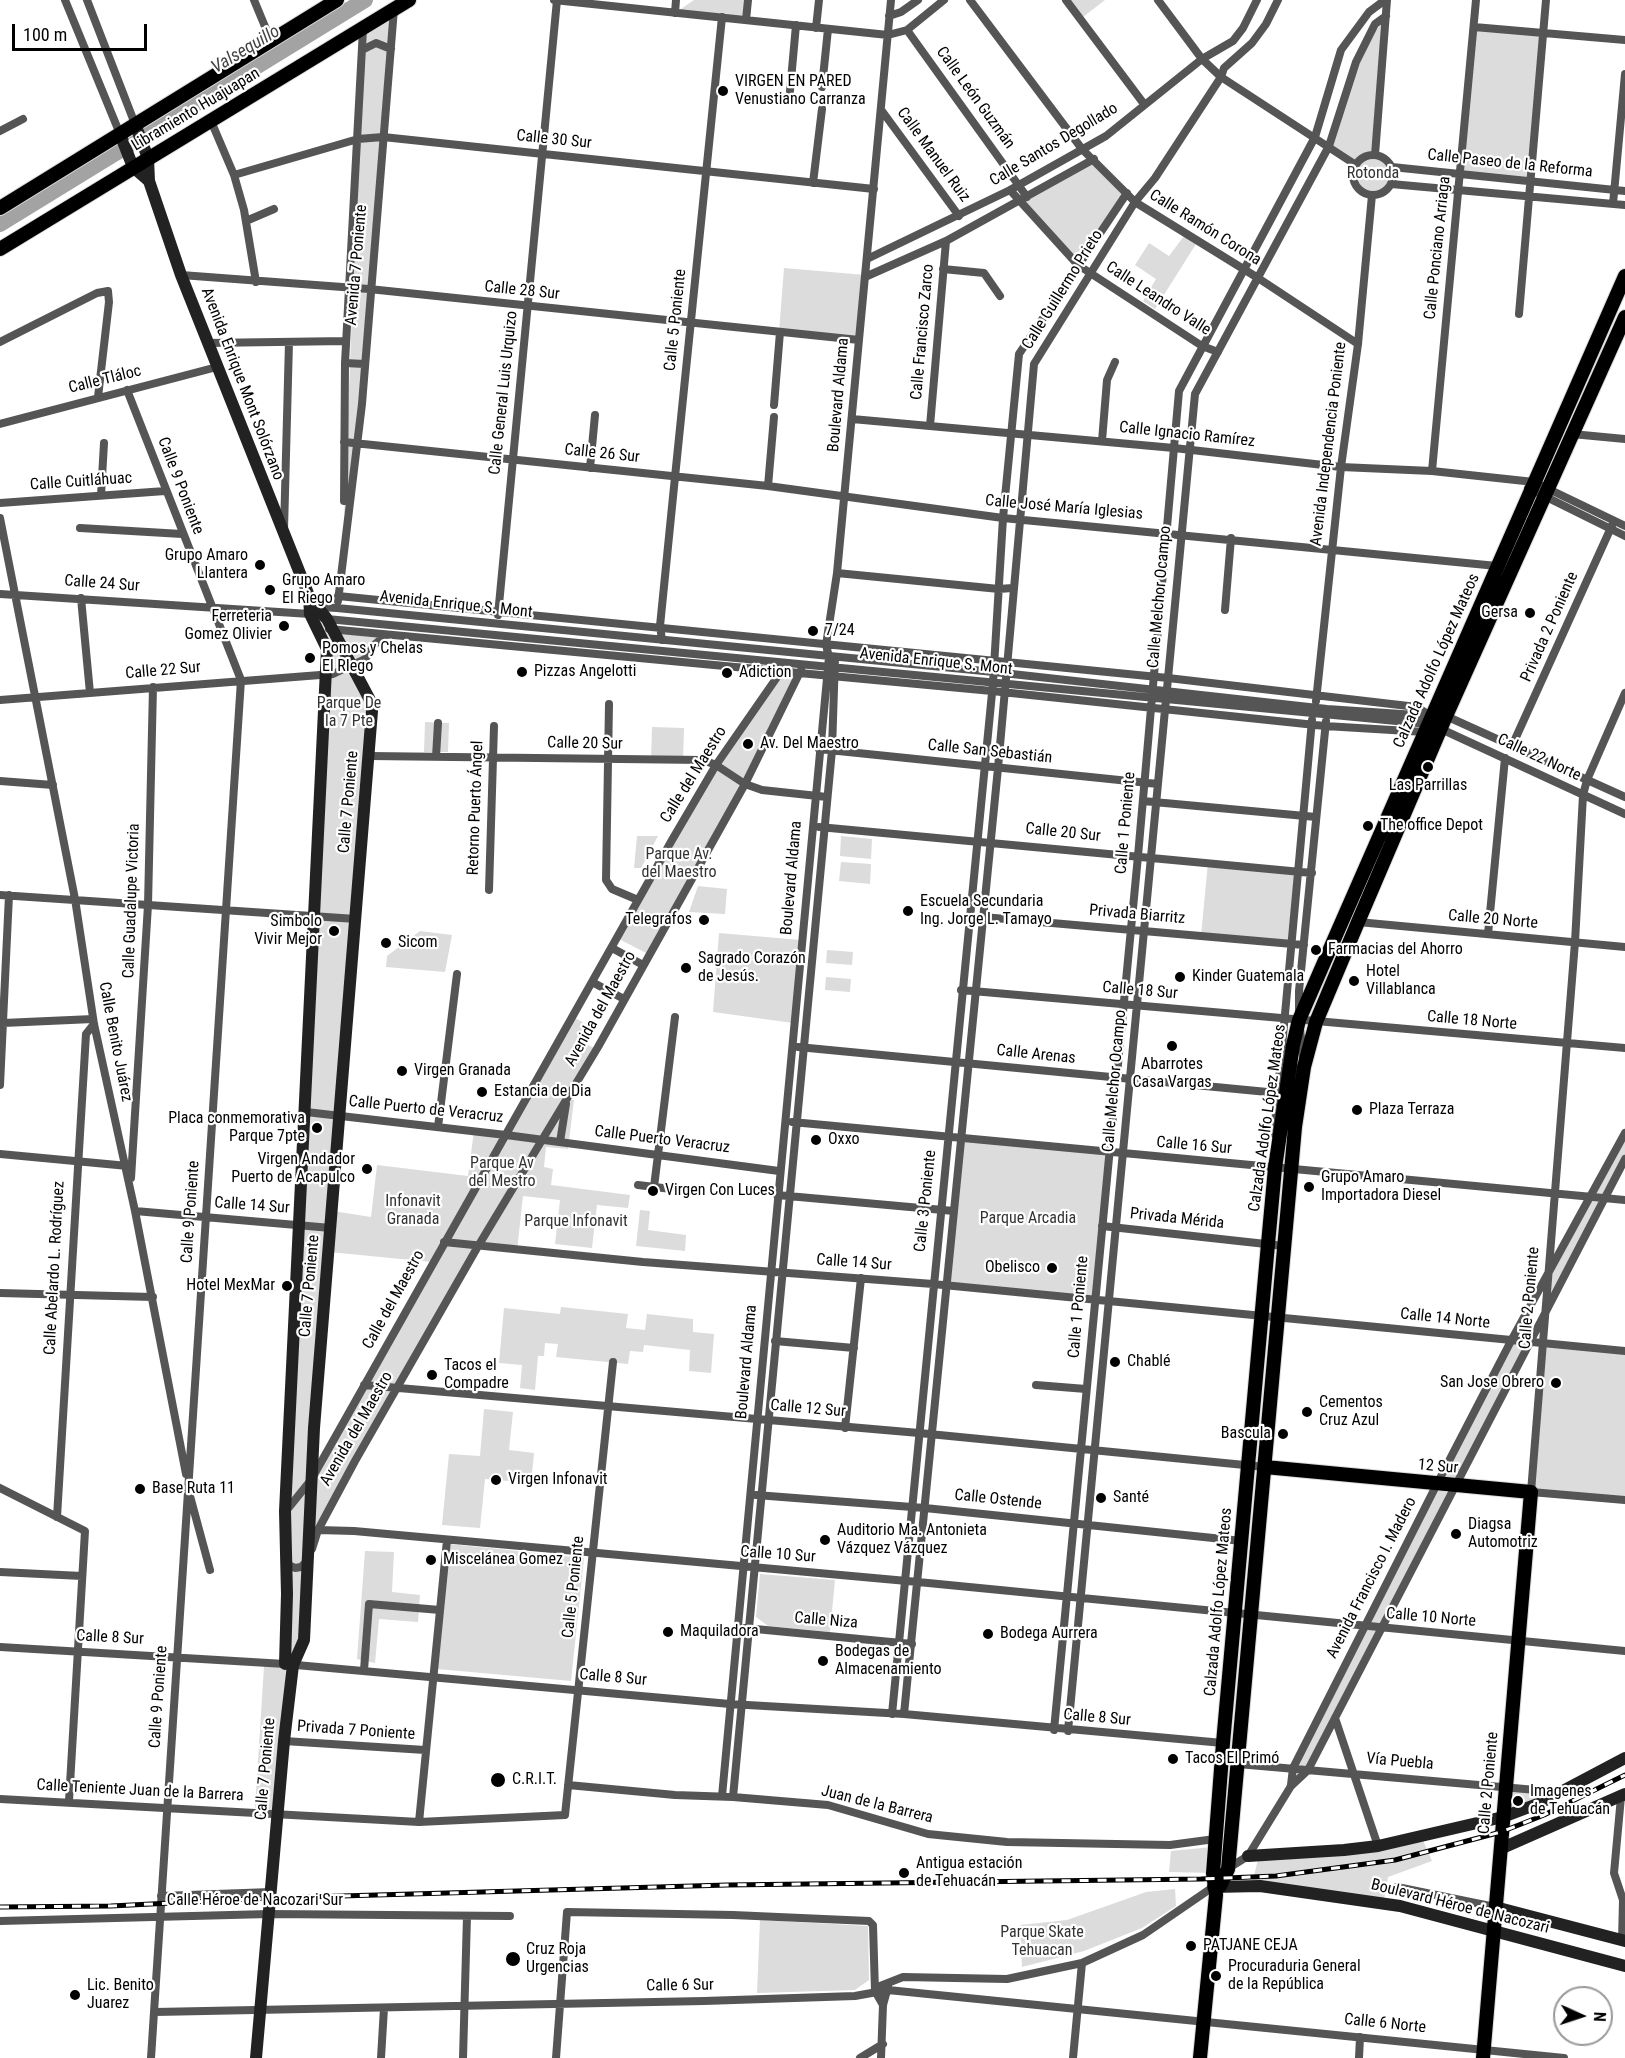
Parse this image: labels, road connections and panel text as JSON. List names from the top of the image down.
{
  "streets": {
    "main road": [
      "Libramiento Huajuapan",
      "Avenida Enrique Mont Solórzano",
      "Calzada Adolfo López Mateos",
      "Calle 7 Poniente",
      "Calle 2 Poniente",
      "12 Sur",
      "Boulevard Héroe de Nacozari"
    ],
    "street": [
      "Calle León Guzmán",
      "Calle 30 Sur",
      "Calle Santos Degollado",
      "Calle Manuel Ruiz",
      "Calle Paseo de la Reforma",
      "Calle Ramón Corona",
      "Calle Ponciano Arriaga",
      "Avenida 7 Poniente",
      "Calle Guillermo Prieto",
      "Calle 28 Sur",
      "Calle Leandro Valle",
      "Calle 5 Poniente",
      "Calle Francisco Zarco",
      "Calle Tláloc",
      "Calle General Luis Urquizo",
      "Boulevard Aldama",
      "Calle Ignacio Ramírez",
      "Avenida Independencia Poniente",
      "Calle 26 Sur",
      "Calle Cuitláhuac",
      "Calle 9 Poniente",
      "Calle José María Iglesias",
      "Calle 24 Sur",
      "Calle Melchor Ocampo",
      "Avenida Enrique S. Mont",
      "Privada 2 Poniente",
      "Calle 22 Sur",
      "Calle 20 Sur",
      "Calle San Sebastián",
      "Calle 22 Norte",
      "Calle del Maestro",
      "Retorno Puerto Ángel",
      "Calle 1 Poniente",
      "Calle Guadalupe Victoria",
      "Privada Biarritz",
      "Calle 20 Norte",
      "Calle 18 Sur",
      "Avenida del Maestro",
      "Calle 18 Norte",
      "Calle Benito Juárez",
      "Calle Arenas",
      "Calle Puerto de Veracruz",
      "Calle Puerto Veracruz",
      "Calle 16 Sur",
      "Calle 3 Poniente",
      "Calle 14 Sur",
      "Privada Mérida",
      "Calle Abelardo L. Rodríguez",
      "Calle 14 Norte",
      "Calle 12 Sur",
      "Calle Ostende",
      "Calle 10 Sur",
      "Avenida Francisco I. Madero",
      "Calle 10 Norte",
      "Calle Niza",
      "Calle 8 Sur",
      "Privada 7 Poniente",
      "Vía Puebla",
      "Calle Teniente Juan de la Barrera",
      "Juan de la Barrera",
      "Calle Héroe de Nacozari Sur",
      "Calle 6 Sur",
      "Calle 6 Norte"
    ]
  },
  "crossings": [
    ["Calle León Guzmán", "Calle Santos Degollado"],
    ["Calle León Guzmán", "Calle Leandro Valle"],
    ["Libramiento Huajuapan", "Avenida 7 Poniente"],
    ["Libramiento Huajuapan", "Avenida Enrique Mont Solórzano"],
    ["Calle 30 Sur", "Avenida 7 Poniente"],
    ["Calle 30 Sur", "Calle 5 Poniente"],
    ["Calle 30 Sur", "Calle General Luis Urquizo"],
    ["Calle 30 Sur", "Boulevard Aldama"],
    ["Calle Santos Degollado", "Calle Manuel Ruiz"],
    ["Calle Santos Degollado", "Calle Ramón Corona"],
    ["Calle Santos Degollado", "Calle Leandro Valle"],
    ["Calle Santos Degollado", "Calle Francisco Zarco"],
    ["Calle Santos Degollado", "Boulevard Aldama"],
    ["Calle Manuel Ruiz", "Boulevard Aldama"],
    ["Calle Paseo de la Reforma", "Calle Ponciano Arriaga"],
    ["Calle Paseo de la Reforma", "Avenida Independencia Poniente"],
    ["Calle Ramón Corona", "Calle Guillermo Prieto"],
    ["Calle Ramón Corona", "Avenida Independencia Poniente"],
    ["Calle Ramón Corona", "Calle Melchor Ocampo"],
    ["Calle Ponciano Arriaga", "Calle Ignacio Ramírez"],
    ["Avenida 7 Poniente", "Calle 28 Sur"],
    ["Avenida 7 Poniente", "Calle 26 Sur"],
    ["Avenida 7 Poniente", "Avenida Enrique S. Mont"],
    ["Avenida 7 Poniente", "Calle 7 Poniente"],
    ["Calle Guillermo Prieto", "Calle Leandro Valle"],
    ["Calle Guillermo Prieto", "Calle Ignacio Ramírez"],
    ["Calle Guillermo Prieto", "Calle José María Iglesias"],
    ["Calle Guillermo Prieto", "Avenida Enrique S. Mont"],
    ["Calle Guillermo Prieto", "Calle 20 Sur"],
    ["Calle Guillermo Prieto", "Calle San Sebastián"],
    ["Calle Guillermo Prieto", "Privada Biarritz"],
    ["Calle Guillermo Prieto", "Calle 18 Sur"],
    ["Calle Guillermo Prieto", "Calle Arenas"],
    ["Calle Guillermo Prieto", "Calle 16 Sur"],
    ["Calle Guillermo Prieto", "Calle 3 Poniente"],
    ["Calle Guillermo Prieto", "Calle 14 Sur"],
    ["Calle Guillermo Prieto", "Calle 12 Sur"],
    ["Calle Guillermo Prieto", "Calle Ostende"],
    ["Calle Guillermo Prieto", "Calle 10 Sur"],
    ["Calle Guillermo Prieto", "Calle Niza"],
    ["Calle Guillermo Prieto", "Calle 8 Sur"],
    ["Calle 28 Sur", "Calle 5 Poniente"],
    ["Calle 28 Sur", "Avenida Enrique Mont Solórzano"],
    ["Calle 28 Sur", "Calle General Luis Urquizo"],
    ["Calle 28 Sur", "Boulevard Aldama"],
    ["Calle Leandro Valle", "Calle Melchor Ocampo"],
    ["Calle 5 Poniente", "Calle 26 Sur"],
    ["Calle 5 Poniente", "Avenida Enrique S. Mont"],
    ["Calle 5 Poniente", "Calle 12 Sur"],
    ["Calle 5 Poniente", "Calle 10 Sur"],
    ["Calle 5 Poniente", "Calle 8 Sur"],
    ["Calle 5 Poniente", "Calle Teniente Juan de la Barrera"],
    ["Calle 5 Poniente", "Juan de la Barrera"],
    ["Calle Francisco Zarco", "Calle Ignacio Ramírez"],
    ["Calle Tláloc", "Avenida Enrique Mont Solórzano"],
    ["Calle Tláloc", "Calle 9 Poniente"],
    ["Avenida Enrique Mont Solórzano", "Calle 7 Poniente"],
    ["Calle General Luis Urquizo", "Calle 26 Sur"],
    ["Calle General Luis Urquizo", "Avenida Enrique S. Mont"],
    ["Boulevard Aldama", "Calle Ignacio Ramírez"],
    ["Boulevard Aldama", "Calle 26 Sur"],
    ["Boulevard Aldama", "Calle José María Iglesias"],
    ["Boulevard Aldama", "Avenida Enrique S. Mont"],
    ["Boulevard Aldama", "Calle 20 Sur"],
    ["Boulevard Aldama", "Calle San Sebastián"],
    ["Boulevard Aldama", "Avenida del Maestro"],
    ["Boulevard Aldama", "Calle Arenas"],
    ["Boulevard Aldama", "Calle Puerto Veracruz"],
    ["Boulevard Aldama", "Calle 16 Sur"],
    ["Boulevard Aldama", "Calle 14 Sur"],
    ["Boulevard Aldama", "Calle 12 Sur"],
    ["Boulevard Aldama", "Calle Ostende"],
    ["Boulevard Aldama", "Calle 10 Sur"],
    ["Boulevard Aldama", "Calle Niza"],
    ["Boulevard Aldama", "Calle 8 Sur"],
    ["Boulevard Aldama", "Juan de la Barrera"],
    ["Calle Ignacio Ramírez", "Avenida Independencia Poniente"],
    ["Calle Ignacio Ramírez", "Calle Melchor Ocampo"],
    ["Calle Ignacio Ramírez", "Calzada Adolfo López Mateos"],
    ["Avenida Independencia Poniente", "Calle José María Iglesias"],
    ["Avenida Independencia Poniente", "Avenida Enrique S. Mont"],
    ["Avenida Independencia Poniente", "Calzada Adolfo López Mateos"],
    ["Avenida Independencia Poniente", "Calle 20 Sur"],
    ["Avenida Independencia Poniente", "Privada Biarritz"],
    ["Avenida Independencia Poniente", "Calle 18 Sur"],
    ["Avenida Independencia Poniente", "Calle Arenas"],
    ["Avenida Independencia Poniente", "Calle 16 Sur"],
    ["Calle 26 Sur", "Calle José María Iglesias"],
    ["Calle Cuitláhuac", "Calle 9 Poniente"],
    ["Calle 9 Poniente", "Calle 24 Sur"],
    ["Calle 9 Poniente", "Calle 22 Sur"],
    ["Calle 9 Poniente", "Calle Benito Juárez"],
    ["Calle 9 Poniente", "Calle 14 Sur"],
    ["Calle 9 Poniente", "Calle 8 Sur"],
    ["Calle 9 Poniente", "Calle Teniente Juan de la Barrera"],
    ["Calle 9 Poniente", "Calle Héroe de Nacozari Sur"],
    ["Calle 9 Poniente", "Calle 6 Sur"],
    ["Calle José María Iglesias", "Calle Melchor Ocampo"],
    ["Calle José María Iglesias", "Calzada Adolfo López Mateos"],
    ["Calle 24 Sur", "Avenida Enrique S. Mont"],
    ["Calle 24 Sur", "Calle 7 Poniente"],
    ["Calle 24 Sur", "Calle Benito Juárez"],
    ["Calle Melchor Ocampo", "Avenida Enrique S. Mont"],
    ["Calle Melchor Ocampo", "Calle 20 Sur"],
    ["Calle Melchor Ocampo", "Calle San Sebastián"],
    ["Calle Melchor Ocampo", "Calle 1 Poniente"],
    ["Calle Melchor Ocampo", "Privada Biarritz"],
    ["Calle Melchor Ocampo", "Calle 18 Sur"],
    ["Calle Melchor Ocampo", "Calle Arenas"],
    ["Calle Melchor Ocampo", "Calle 16 Sur"],
    ["Calle Melchor Ocampo", "Privada Mérida"],
    ["Avenida Enrique S. Mont", "Calzada Adolfo López Mateos"],
    ["Avenida Enrique S. Mont", "Calle 22 Norte"],
    ["Avenida Enrique S. Mont", "Calle del Maestro"],
    ["Avenida Enrique S. Mont", "Calle 7 Poniente"],
    ["Avenida Enrique S. Mont", "Avenida del Maestro"],
    ["Avenida Enrique S. Mont", "Calle 3 Poniente"],
    ["Privada 2 Poniente", "Calle 22 Norte"],
    ["Calzada Adolfo López Mateos", "Calle 22 Norte"],
    ["Calzada Adolfo López Mateos", "Calle 20 Norte"],
    ["Calzada Adolfo López Mateos", "Calle 18 Sur"],
    ["Calzada Adolfo López Mateos", "Calle 18 Norte"],
    ["Calzada Adolfo López Mateos", "Calle 16 Sur"],
    ["Calzada Adolfo López Mateos", "Calle 14 Sur"],
    ["Calzada Adolfo López Mateos", "Privada Mérida"],
    ["Calzada Adolfo López Mateos", "Calle 14 Norte"],
    ["Calzada Adolfo López Mateos", "Calle 12 Sur"],
    ["Calzada Adolfo López Mateos", "12 Sur"],
    ["Calzada Adolfo López Mateos", "Calle Ostende"],
    ["Calzada Adolfo López Mateos", "Calle 10 Sur"],
    ["Calzada Adolfo López Mateos", "Avenida Francisco I. Madero"],
    ["Calzada Adolfo López Mateos", "Calle 10 Norte"],
    ["Calzada Adolfo López Mateos", "Calle 8 Sur"],
    ["Calzada Adolfo López Mateos", "Vía Puebla"],
    ["Calzada Adolfo López Mateos", "Juan de la Barrera"],
    ["Calzada Adolfo López Mateos", "Boulevard Héroe de Nacozari"],
    ["Calle 22 Sur", "Calle 7 Poniente"],
    ["Calle 22 Sur", "Calle Guadalupe Victoria"],
    ["Calle 22 Sur", "Calle Benito Juárez"],
    ["Calle 20 Sur", "Calle del Maestro"],
    ["Calle 20 Sur", "Calle 7 Poniente"],
    ["Calle 20 Sur", "Retorno Puerto Ángel"],
    ["Calle 20 Sur", "Calle 1 Poniente"],
    ["Calle 20 Sur", "Avenida del Maestro"],
    ["Calle 20 Sur", "Calle 3 Poniente"],
    ["Calle San Sebastián", "Calle 1 Poniente"],
    ["Calle San Sebastián", "Calle 3 Poniente"],
    ["Calle 22 Norte", "Calle 2 Poniente"],
    ["Calle del Maestro", "Calle 7 Poniente"],
    ["Calle del Maestro", "Calle Puerto de Veracruz"],
    ["Calle del Maestro", "Calle 14 Sur"],
    ["Calle del Maestro", "Calle 12 Sur"],
    ["Calle 7 Poniente", "Avenida del Maestro"],
    ["Calle 7 Poniente", "Calle Puerto de Veracruz"],
    ["Calle 7 Poniente", "Calle 14 Sur"],
    ["Calle 7 Poniente", "Calle 8 Sur"],
    ["Calle 7 Poniente", "Privada 7 Poniente"],
    ["Calle 7 Poniente", "Calle Teniente Juan de la Barrera"],
    ["Calle 7 Poniente", "Calle Héroe de Nacozari Sur"],
    ["Calle 7 Poniente", "Calle 6 Sur"],
    ["Calle 1 Poniente", "Privada Biarritz"],
    ["Calle 1 Poniente", "Calle 18 Sur"],
    ["Calle 1 Poniente", "Calle Arenas"],
    ["Calle 1 Poniente", "Calle 16 Sur"],
    ["Calle 1 Poniente", "Calle 14 Sur"],
    ["Calle 1 Poniente", "Privada Mérida"],
    ["Calle 1 Poniente", "Calle 12 Sur"],
    ["Calle 1 Poniente", "Calle Ostende"],
    ["Calle 1 Poniente", "Calle 10 Sur"],
    ["Calle 1 Poniente", "Calle 8 Sur"],
    ["Calle Guadalupe Victoria", "Calle Benito Juárez"],
    ["Privada Biarritz", "Calle 3 Poniente"],
    ["Calle 20 Norte", "Calle 2 Poniente"],
    ["Calle 18 Sur", "Calle 18 Norte"],
    ["Calle 18 Sur", "Calle 3 Poniente"],
    ["Avenida del Maestro", "Calle Puerto de Veracruz"],
    ["Avenida del Maestro", "Calle Puerto Veracruz"],
    ["Avenida del Maestro", "Calle 14 Sur"],
    ["Avenida del Maestro", "Calle 12 Sur"],
    ["Avenida del Maestro", "Calle 10 Sur"],
    ["Calle 18 Norte", "Calle 2 Poniente"],
    ["Calle Benito Juárez", "Calle 14 Sur"],
    ["Calle Benito Juárez", "Calle Abelardo L. Rodríguez"],
    ["Calle Arenas", "Calle 3 Poniente"],
    ["Calle Puerto de Veracruz", "Calle Puerto Veracruz"],
    ["Calle 16 Sur", "Calle 3 Poniente"],
    ["Calle 16 Sur", "Calle 2 Poniente"],
    ["Calle 16 Sur", "Avenida Francisco I. Madero"],
    ["Calle 3 Poniente", "Calle 14 Sur"],
    ["Calle 3 Poniente", "Calle 12 Sur"],
    ["Calle 3 Poniente", "Calle Ostende"],
    ["Calle 3 Poniente", "Calle 10 Sur"],
    ["Calle 3 Poniente", "Calle Niza"],
    ["Calle 3 Poniente", "Calle 8 Sur"],
    ["Calle 14 Sur", "Calle 14 Norte"],
    ["Calle 2 Poniente", "Calle 14 Norte"],
    ["Calle 2 Poniente", "12 Sur"],
    ["Calle 2 Poniente", "Avenida Francisco I. Madero"],
    ["Calle 2 Poniente", "Calle 10 Norte"],
    ["Calle 2 Poniente", "Vía Puebla"],
    ["Calle 2 Poniente", "Boulevard Héroe de Nacozari"],
    ["Calle 2 Poniente", "Calle 6 Norte"],
    ["Calle 14 Norte", "Avenida Francisco I. Madero"],
    ["Calle 12 Sur", "12 Sur"],
    ["12 Sur", "Avenida Francisco I. Madero"],
    ["Calle 10 Sur", "Calle 10 Norte"],
    ["Avenida Francisco I. Madero", "Calle 10 Norte"],
    ["Avenida Francisco I. Madero", "Vía Puebla"],
    ["Avenida Francisco I. Madero", "Boulevard Héroe de Nacozari"],
    ["Avenida Francisco I. Madero", "Calle 6 Sur"],
    ["Calle 6 Sur", "Calle 6 Norte"]
  ],
  "water": ["Valsequillo"],
  "parks": [
    "Rotonda",
    "Parque De la 7 Pte",
    "Parque Av. del Maestro",
    "Parque Av del Mestro",
    "Infonavit Granada",
    "Parque Arcadia",
    "Parque Infonavit",
    "Parque Skate Tehuacan"
  ],
  "places": [
    "VIRGEN EN PARED Venustiano Carranza",
    "Grupo Amaro Llantera",
    "Grupo Amaro El Riego",
    "Gersa",
    "Ferreteria Gomez Olivier",
    "7/24",
    "Pomos y Chelas El RIego",
    "Pizzas Angelotti",
    "Adiction",
    "Av. Del Maestro",
    "Las Parrillas",
    "The office Depot",
    "Escuela Secundaria Ing. Jorge L. Tamayo",
    "Telegrafos",
    "Simbolo Vivir Mejor",
    "Sicom",
    "Farmacias del Ahorro",
    "Sagrado Corazón de Jesús.",
    "Kinder Guatemala",
    "Hotel Villablanca",
    "Abarrotes Casa Vargas",
    "Virgen Granada",
    "Estancia de Dia",
    "Plaza Terraza",
    "Placa conmemorativa Parque 7pte",
    "Oxxo",
    "Virgen Andador Puerto de Acapulco",
    "Grupo Amaro Importadora Diesel",
    "Virgen Con Luces",
    "Obelisco",
    "Hotel MexMar",
    "Chablé",
    "Tacos el Compadre",
    "San Jose Obrero",
    "Cementos Cruz Azul",
    "Bascula",
    "Virgen Infonavit",
    "Base Ruta 11",
    "Santé",
    "Diagsa Automotriz",
    "Auditorio Ma. Antonieta Vázquez Vázquez",
    "Miscelánea Gomez",
    "Maquiladora",
    "Bodega Aurrera",
    "Bodegas de Almacenamiento",
    "Tacos El Primó",
    "C.R.I.T.",
    "Imagenes de Tehuacán",
    "Antigua estación de Tehuacán",
    "PATJANE CEJA",
    "Cruz Roja Urgencias",
    "Procuraduria General de la República",
    "Lic. Benito Juarez"
  ],
  "scale_bar": "100 m",
  "north": "right"
}
